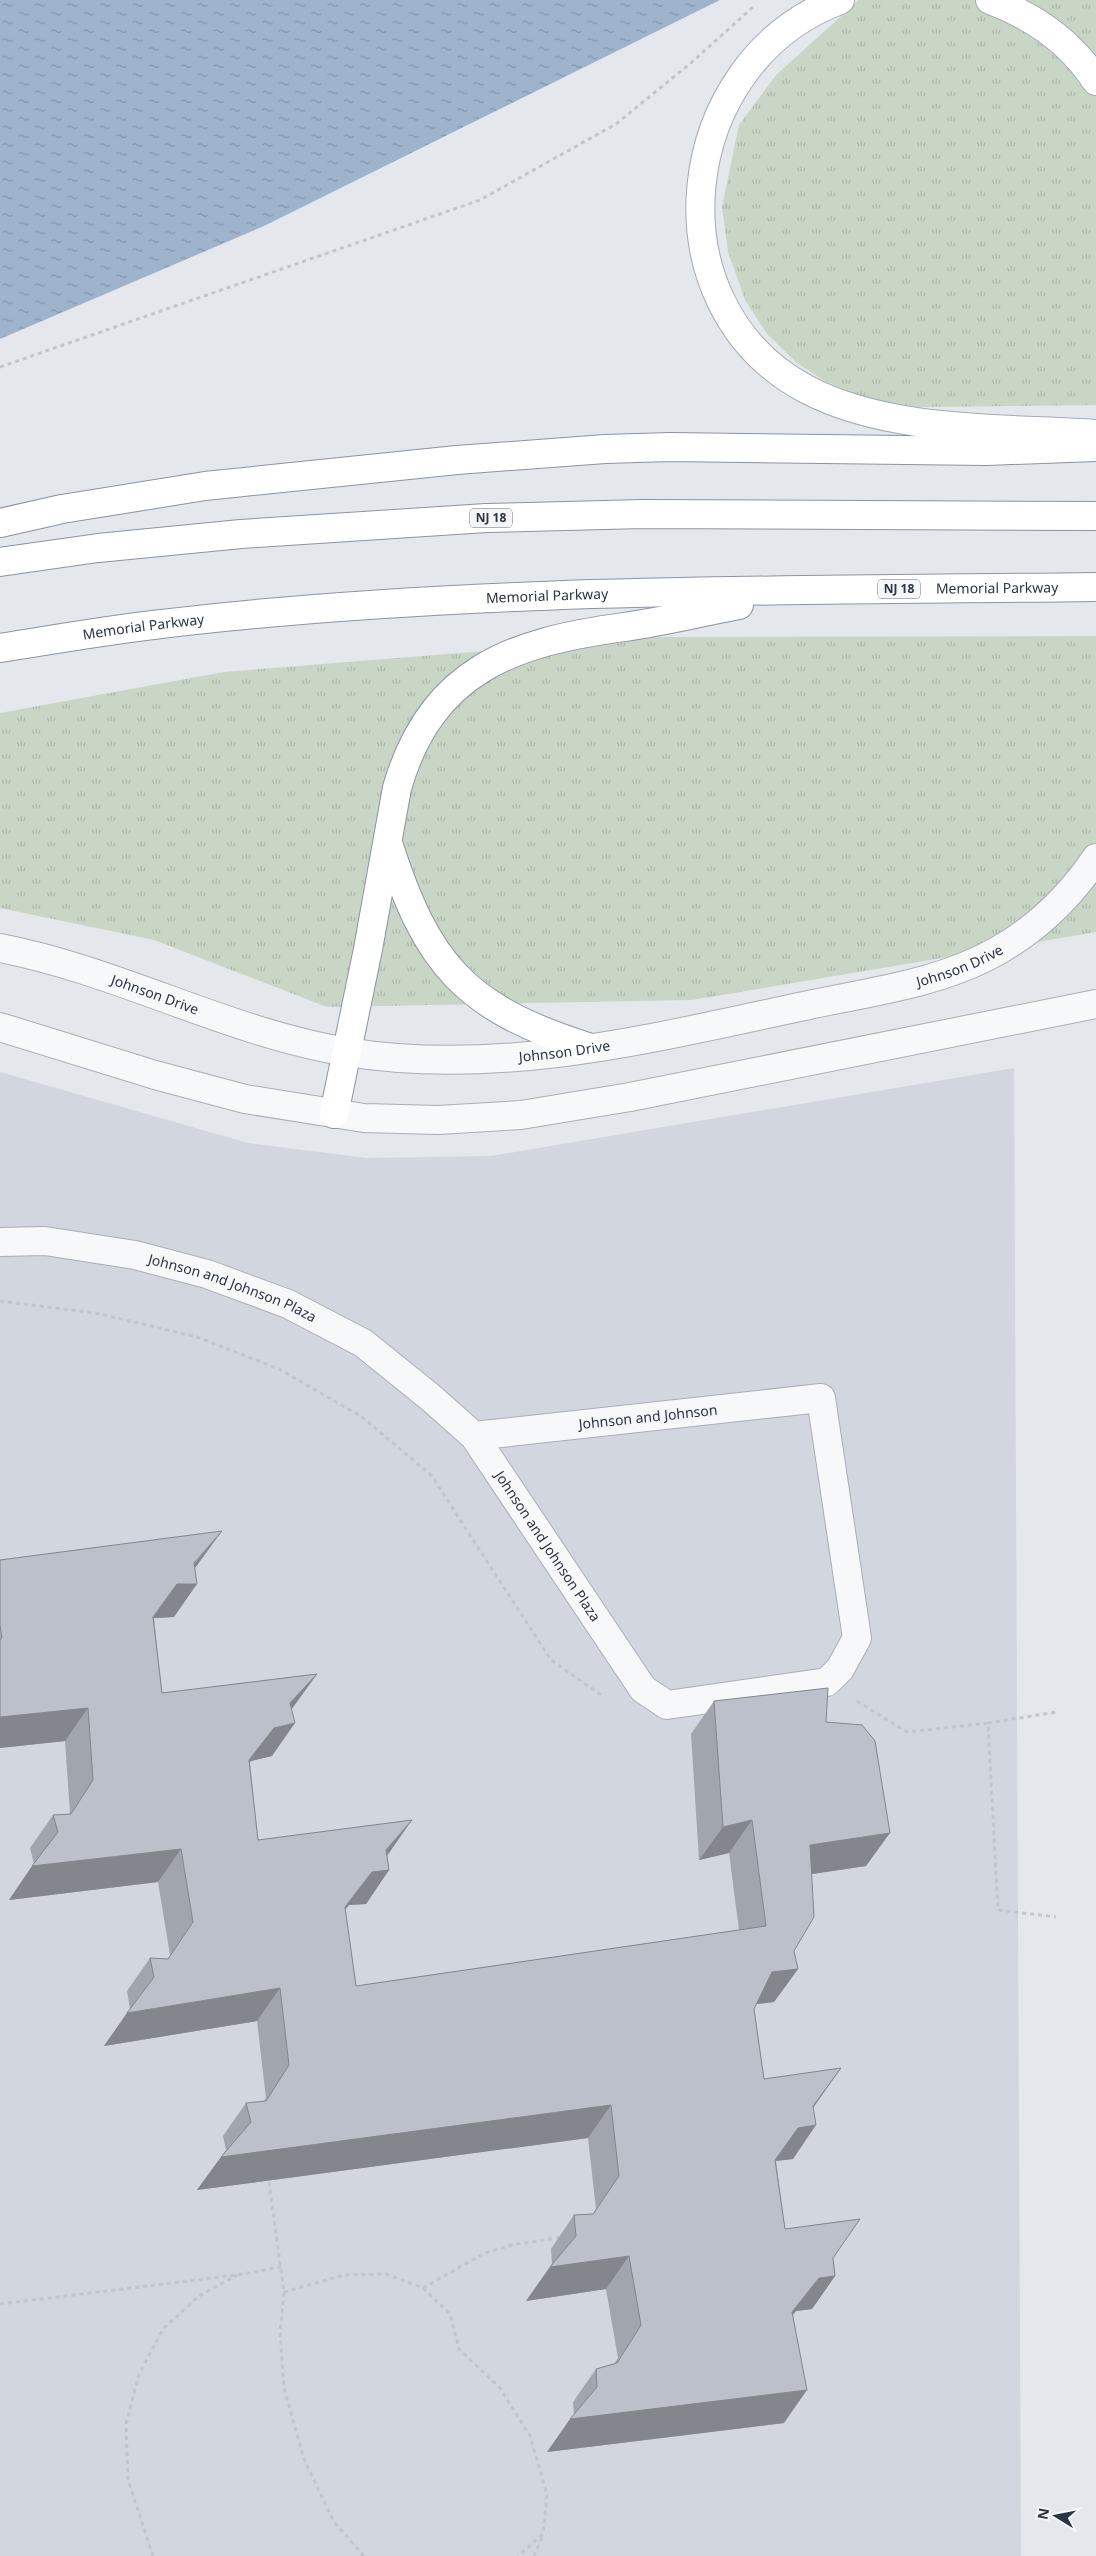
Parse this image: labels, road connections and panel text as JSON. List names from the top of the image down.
{
  "streets": {
    "main road": ["NJ 18", "Memorial Parkway"],
    "street": ["Johnson Drive", "Johnson and Johnson Plaza", "Johnson and Johnson"]
  },
  "crossings": [
    ["Johnson and Johnson Plaza", "Johnson and Johnson"]
  ],
  "north": "left"
}
